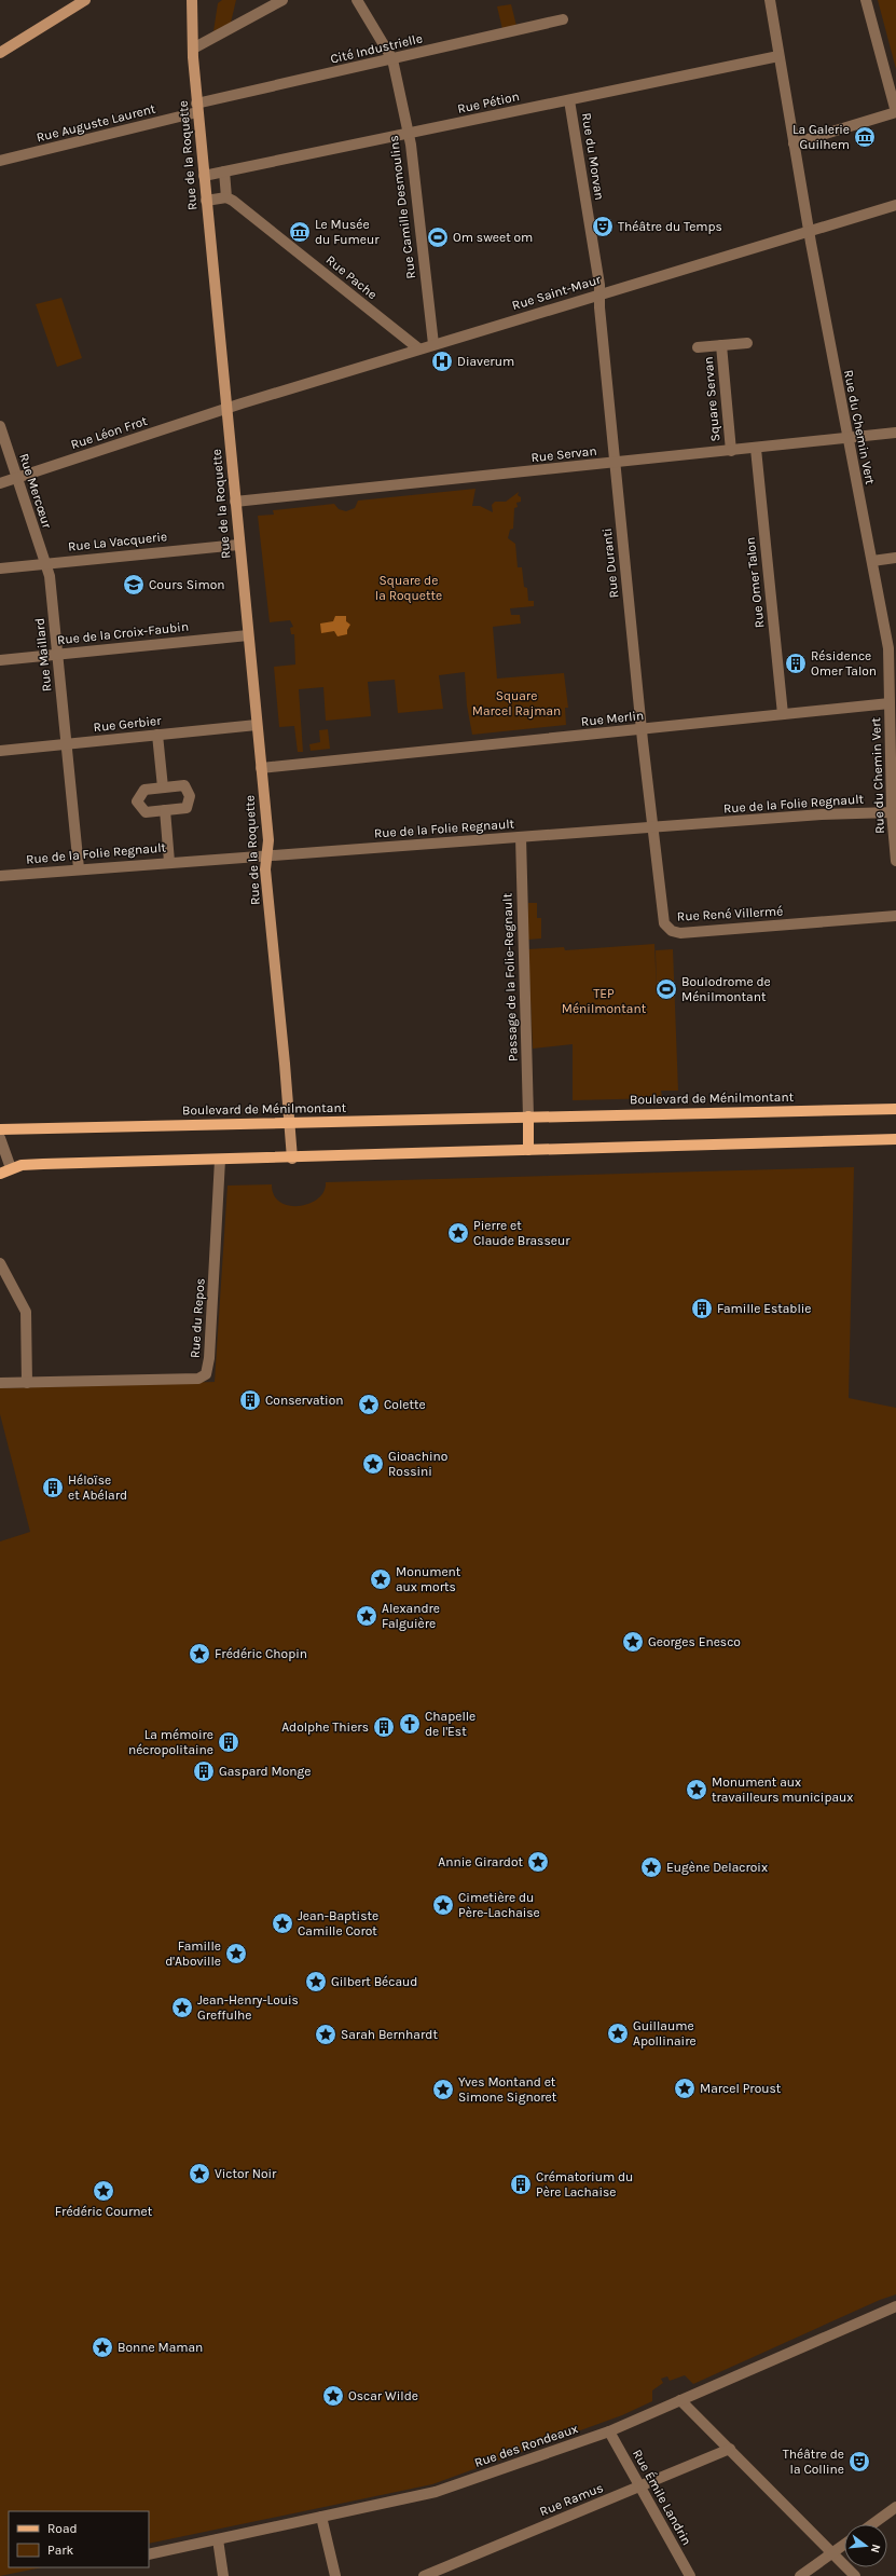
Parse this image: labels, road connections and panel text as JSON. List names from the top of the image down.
{
  "streets": {
    "main road": ["Boulevard de Ménilmontant"],
    "street": [
      "Cité Industrielle",
      "Rue Pétion",
      "Rue Auguste Laurent",
      "Rue de la Roquette",
      "Rue du Morvan",
      "Rue Camille Desmoulins",
      "Rue Pache",
      "Rue Saint-Maur",
      "Square Servan",
      "Rue du Chemin Vert",
      "Rue Léon Frot",
      "Rue Servan",
      "Rue Mercœur",
      "Rue La Vacquerie",
      "Rue Duranti",
      "Rue Omer Talon",
      "Rue de la Croix-Faubin",
      "Rue Maillard",
      "Rue Merlin",
      "Rue Gerbier",
      "Rue de la Folie Regnault",
      "Rue René Villermé",
      "Passage de la Folie-Regnault",
      "Rue du Repos",
      "Rue des Rondeaux",
      "Rue Émile Landrin",
      "Rue Ramus"
    ]
  },
  "crossings": [
    ["Cité Industrielle", "Rue Auguste Laurent"],
    ["Cité Industrielle", "Rue de la Roquette"],
    ["Cité Industrielle", "Rue Camille Desmoulins"],
    ["Rue Pétion", "Rue de la Roquette"],
    ["Rue Pétion", "Rue du Morvan"],
    ["Rue Pétion", "Rue Camille Desmoulins"],
    ["Rue Pétion", "Rue du Chemin Vert"],
    ["Rue Auguste Laurent", "Rue de la Roquette"],
    ["Rue de la Roquette", "Rue Saint-Maur"],
    ["Rue de la Roquette", "Rue Léon Frot"],
    ["Rue de la Roquette", "Rue Servan"],
    ["Rue de la Roquette", "Rue La Vacquerie"],
    ["Rue de la Roquette", "Rue de la Croix-Faubin"],
    ["Rue de la Roquette", "Rue Merlin"],
    ["Rue de la Roquette", "Rue Gerbier"],
    ["Rue de la Roquette", "Rue de la Folie Regnault"],
    ["Rue de la Roquette", "Boulevard de Ménilmontant"],
    ["Rue du Morvan", "Rue Saint-Maur"],
    ["Rue du Morvan", "Rue Duranti"],
    ["Rue Camille Desmoulins", "Rue Saint-Maur"],
    ["Rue Pache", "Rue Saint-Maur"],
    ["Rue Saint-Maur", "Rue du Chemin Vert"],
    ["Rue Saint-Maur", "Rue Léon Frot"],
    ["Rue Saint-Maur", "Rue Duranti"],
    ["Square Servan", "Rue Servan"],
    ["Rue du Chemin Vert", "Rue Servan"],
    ["Rue du Chemin Vert", "Rue Merlin"],
    ["Rue du Chemin Vert", "Rue de la Folie Regnault"],
    ["Rue Léon Frot", "Rue Mercœur"],
    ["Rue Servan", "Rue Duranti"],
    ["Rue Servan", "Rue Omer Talon"],
    ["Rue Mercœur", "Rue La Vacquerie"],
    ["Rue Mercœur", "Rue Maillard"],
    ["Rue La Vacquerie", "Rue Maillard"],
    ["Rue Duranti", "Rue Merlin"],
    ["Rue Duranti", "Rue de la Folie Regnault"],
    ["Rue Duranti", "Rue René Villermé"],
    ["Rue Omer Talon", "Rue Merlin"],
    ["Rue de la Croix-Faubin", "Rue Maillard"],
    ["Rue Maillard", "Rue Gerbier"],
    ["Rue Maillard", "Rue de la Folie Regnault"],
    ["Rue de la Folie Regnault", "Rue René Villermé"],
    ["Rue de la Folie Regnault", "Passage de la Folie-Regnault"],
    ["Passage de la Folie-Regnault", "Boulevard de Ménilmontant"],
    ["Rue des Rondeaux", "Rue Émile Landrin"],
    ["Rue Émile Landrin", "Rue Ramus"]
  ],
  "parks": ["Square de la Roquette", "Square Marcel Rajman", "TEP Ménilmontant"],
  "places": {
    "museum": ["La Galerie Guilhem", "Le Musée du Fumeur"],
    "theatre": ["Théâtre du Temps", "Théâtre de la Colline"],
    "sports": ["Om sweet om", "Boulodrome de Ménilmontant"],
    "hospital": ["Diaverum"],
    "school or university": ["Cours Simon"],
    "building": [
      "Résidence Omer Talon",
      "Famille Establie",
      "Conservation",
      "Héloïse et Abélard",
      "Adolphe Thiers",
      "La mémoire nécropolitaine",
      "Gaspard Monge",
      "Crématorium du Père Lachaise"
    ],
    "place": [
      "Pierre et Claude Brasseur",
      "Colette",
      "Gioachino Rossini",
      "Monument aux morts",
      "Alexandre Falguière",
      "Georges Enesco",
      "Frédéric Chopin",
      "Monument aux travailleurs municipaux",
      "Annie Girardot",
      "Eugène Delacroix",
      "Cimetière du Père-Lachaise",
      "Jean-Baptiste Camille Corot",
      "Famille d'Aboville",
      "Gilbert Bécaud",
      "Jean-Henry-Louis Greffulhe",
      "Guillaume Apollinaire",
      "Sarah Bernhardt",
      "Marcel Proust",
      "Yves Montand et Simone Signoret",
      "Victor Noir",
      "Frédéric Cournet",
      "Bonne Maman",
      "Oscar Wilde"
    ],
    "church": ["Chapelle de l'Est"]
  },
  "legend": ["Road", "Park"],
  "north": "right"
}
